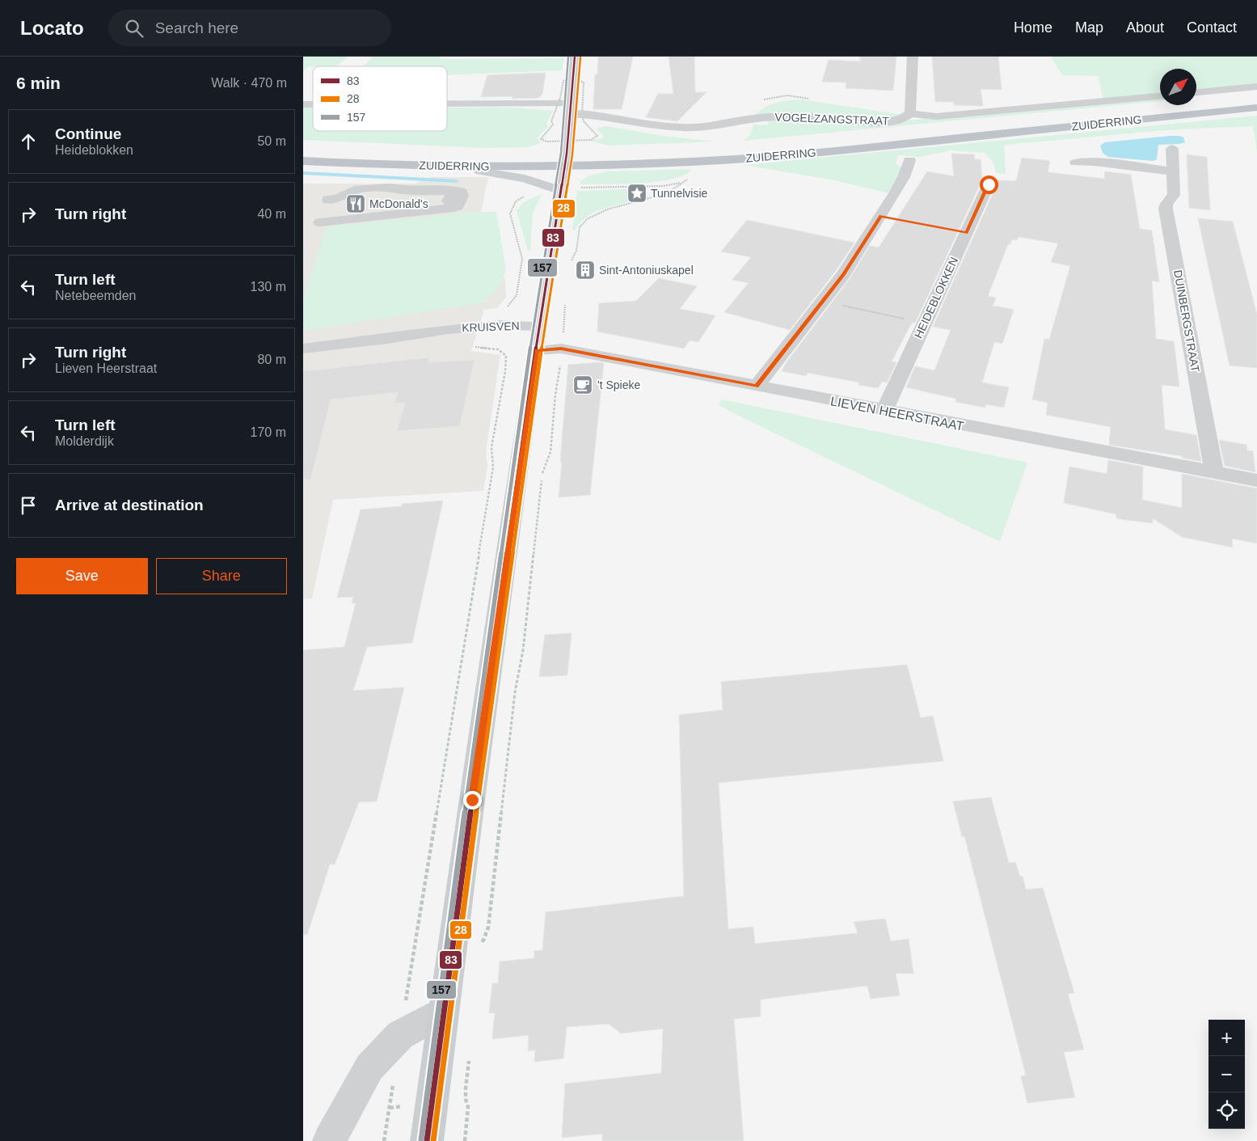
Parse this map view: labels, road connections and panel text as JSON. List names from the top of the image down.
{
  "streets": {
    "highway": ["ZUIDERRING"],
    "street": [
      "VOGELZANGSTRAAT",
      "HEIDEBLOKKEN",
      "DUINBERGSTRAAT",
      "KRUISVEN",
      "LIEVEN HEERSTRAAT"
    ]
  },
  "crossings": [
    ["HEIDEBLOKKEN", "LIEVEN HEERSTRAAT"],
    ["DUINBERGSTRAAT", "LIEVEN HEERSTRAAT"],
    ["KRUISVEN", "LIEVEN HEERSTRAAT"]
  ],
  "places": {
    "place": ["Tunnelvisie"],
    "restaurant": ["McDonald's"],
    "building": ["Sint-Antoniuskapel"],
    "cafe": ["'t Spieke"]
  },
  "lines": ["transit line 83", "transit line 157", "transit line 28"],
  "legend": ["83", "28", "157"],
  "north": "top right",
  "page": {
    "header": "Locato",
    "search": "Search here",
    "nav": [
      "Home",
      "Map",
      "About",
      "Contact"
    ],
    "heading": ["6 min", "Walk · 470 m"],
    "list": [
      ["Continue", "Heideblokken", "50 m"],
      ["Turn right", "40 m"],
      ["Turn left", "Netebeemden", "130 m"],
      ["Turn right", "Lieven Heerstraat", "80 m"],
      ["Turn left", "Molderdijk", "170 m"],
      "Arrive at destination"
    ],
    "buttons": ["Save", "Share"],
    "map_buttons": ["+", "−"]
  }
}
